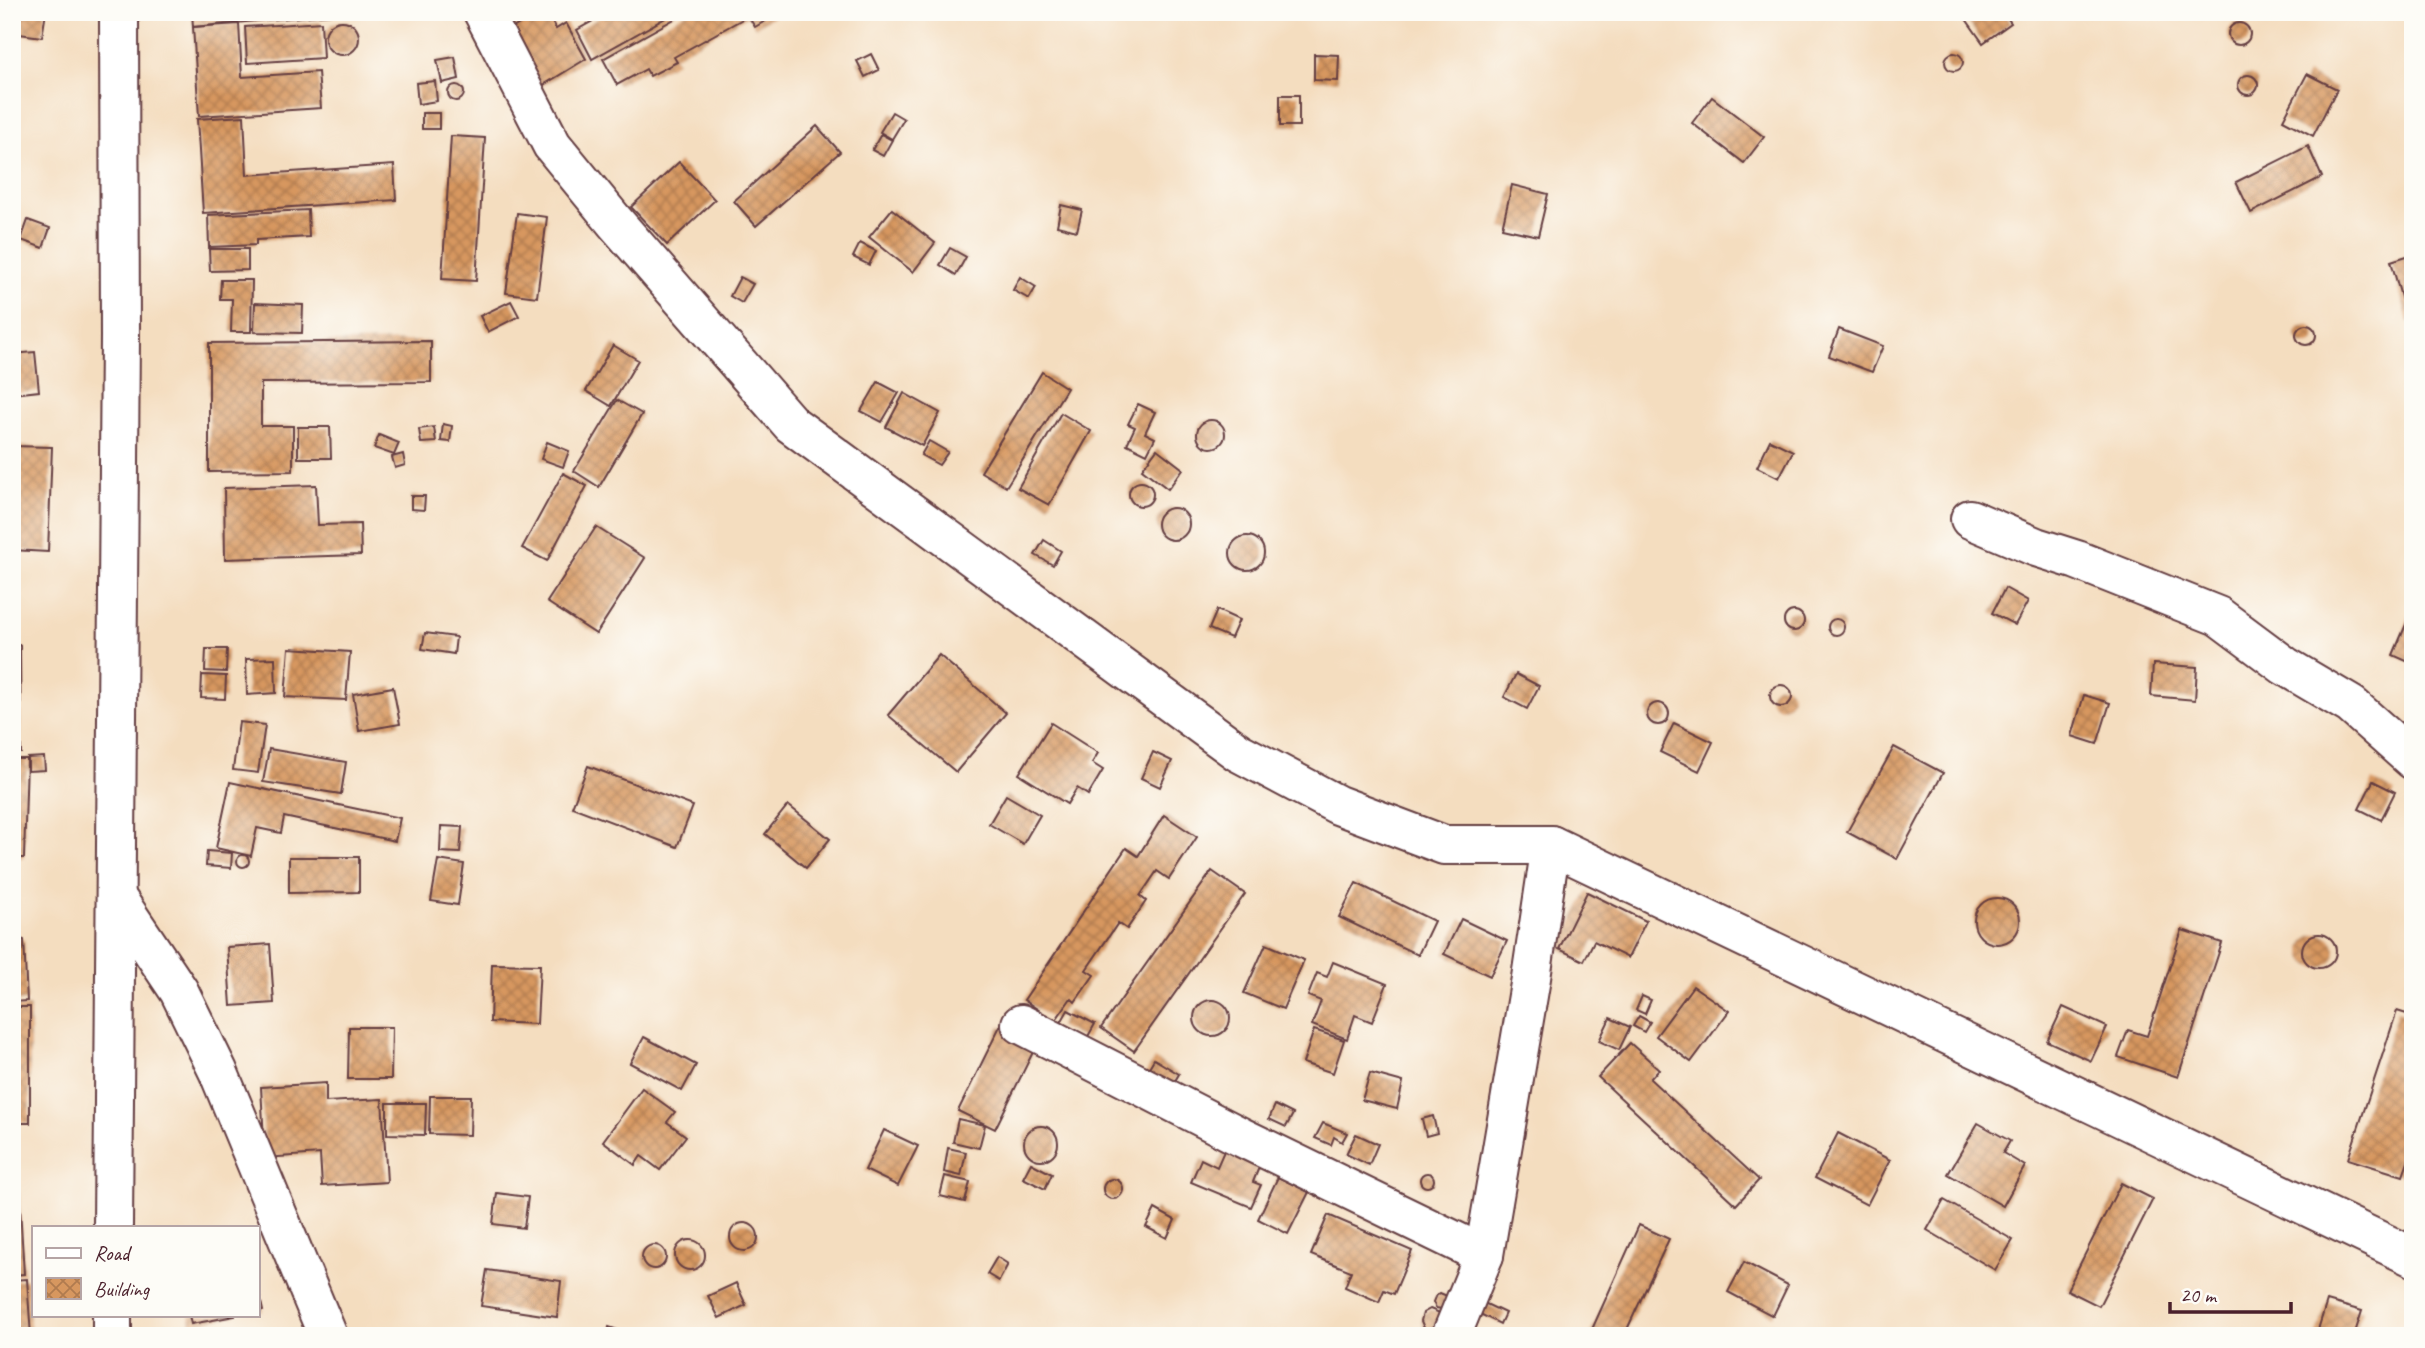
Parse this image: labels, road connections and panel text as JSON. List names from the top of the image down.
{
  "legend": ["Road", "Building"],
  "scale_bar": "20 m"
}
